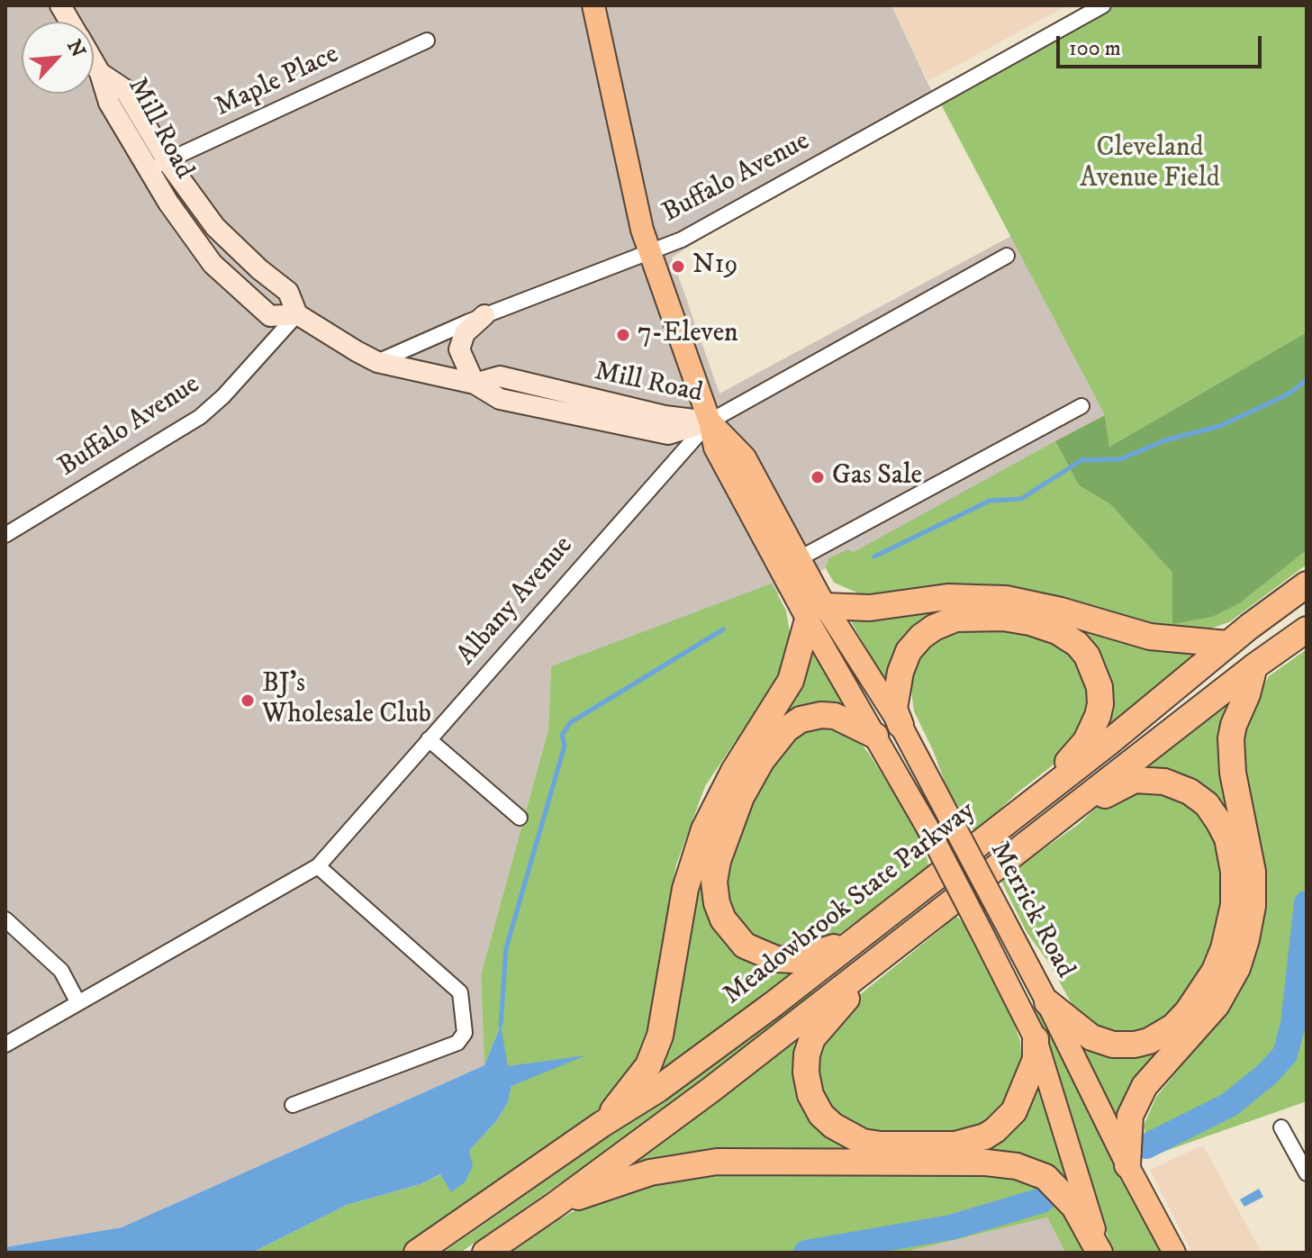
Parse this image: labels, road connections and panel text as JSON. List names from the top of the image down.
{
  "streets": {
    "highway": ["Meadowbrook State Parkway"],
    "main road": ["Mill Road", "Merrick Road"],
    "street": ["Maple Place", "Buffalo Avenue", "Albany Avenue"]
  },
  "crossings": [
    ["Maple Place", "Mill Road"],
    ["Mill Road", "Buffalo Avenue"],
    ["Mill Road", "Albany Avenue"],
    ["Mill Road", "Merrick Road"],
    ["Buffalo Avenue", "Merrick Road"],
    ["Albany Avenue", "Merrick Road"]
  ],
  "parks": ["Cleveland Avenue Field"],
  "places": [
    "N19",
    "7-Eleven",
    "Gas Sale",
    "BJ's Wholesale Club"
  ],
  "scale_bar": "100 m",
  "north": "top right"
}
